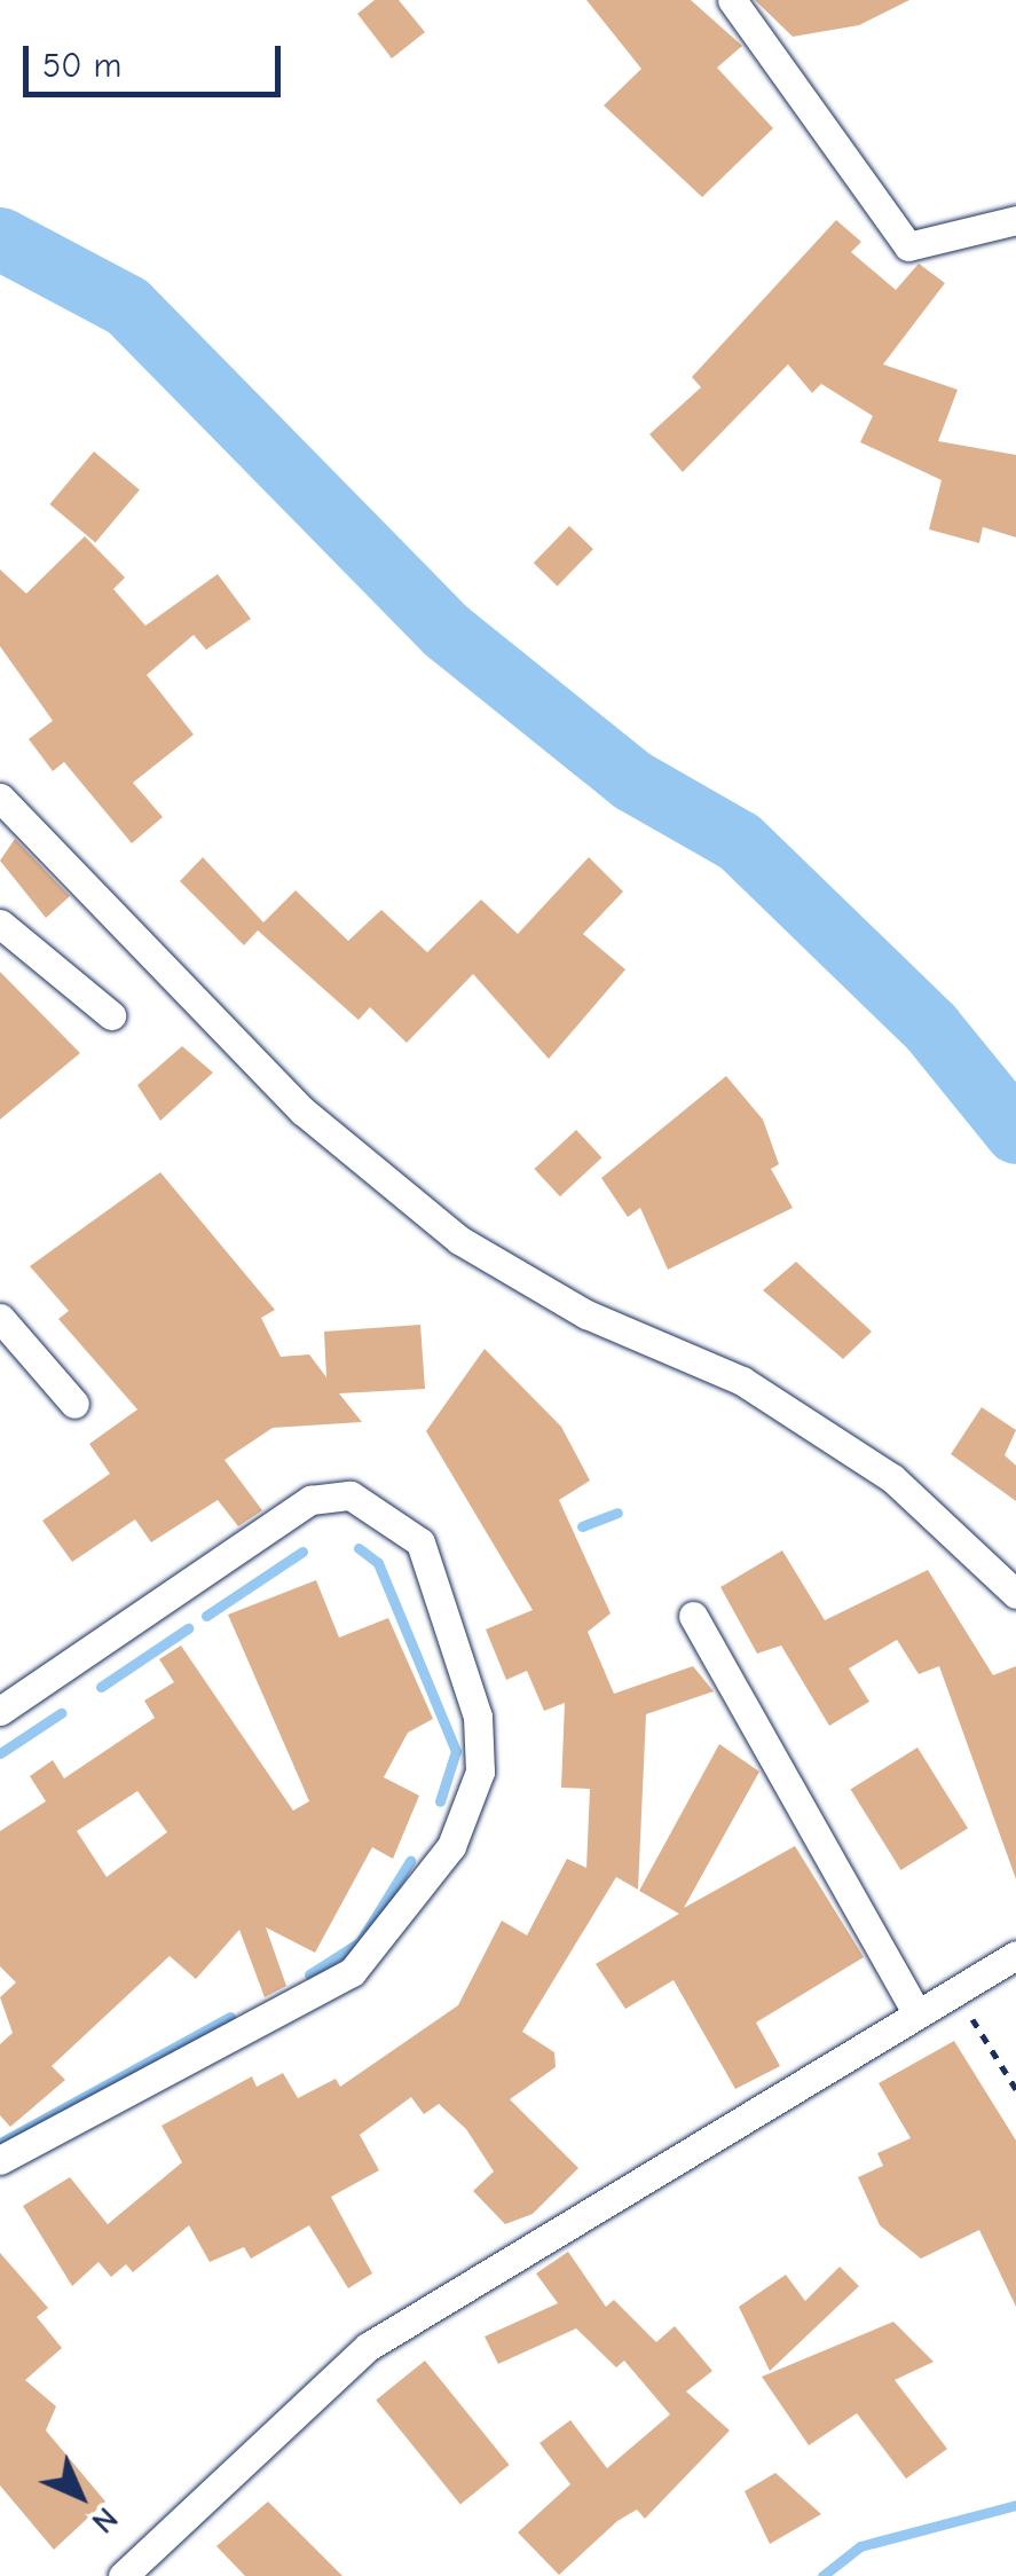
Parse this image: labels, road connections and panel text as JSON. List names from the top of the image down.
{
  "scale_bar": "50 m",
  "north": "bottom right"
}
